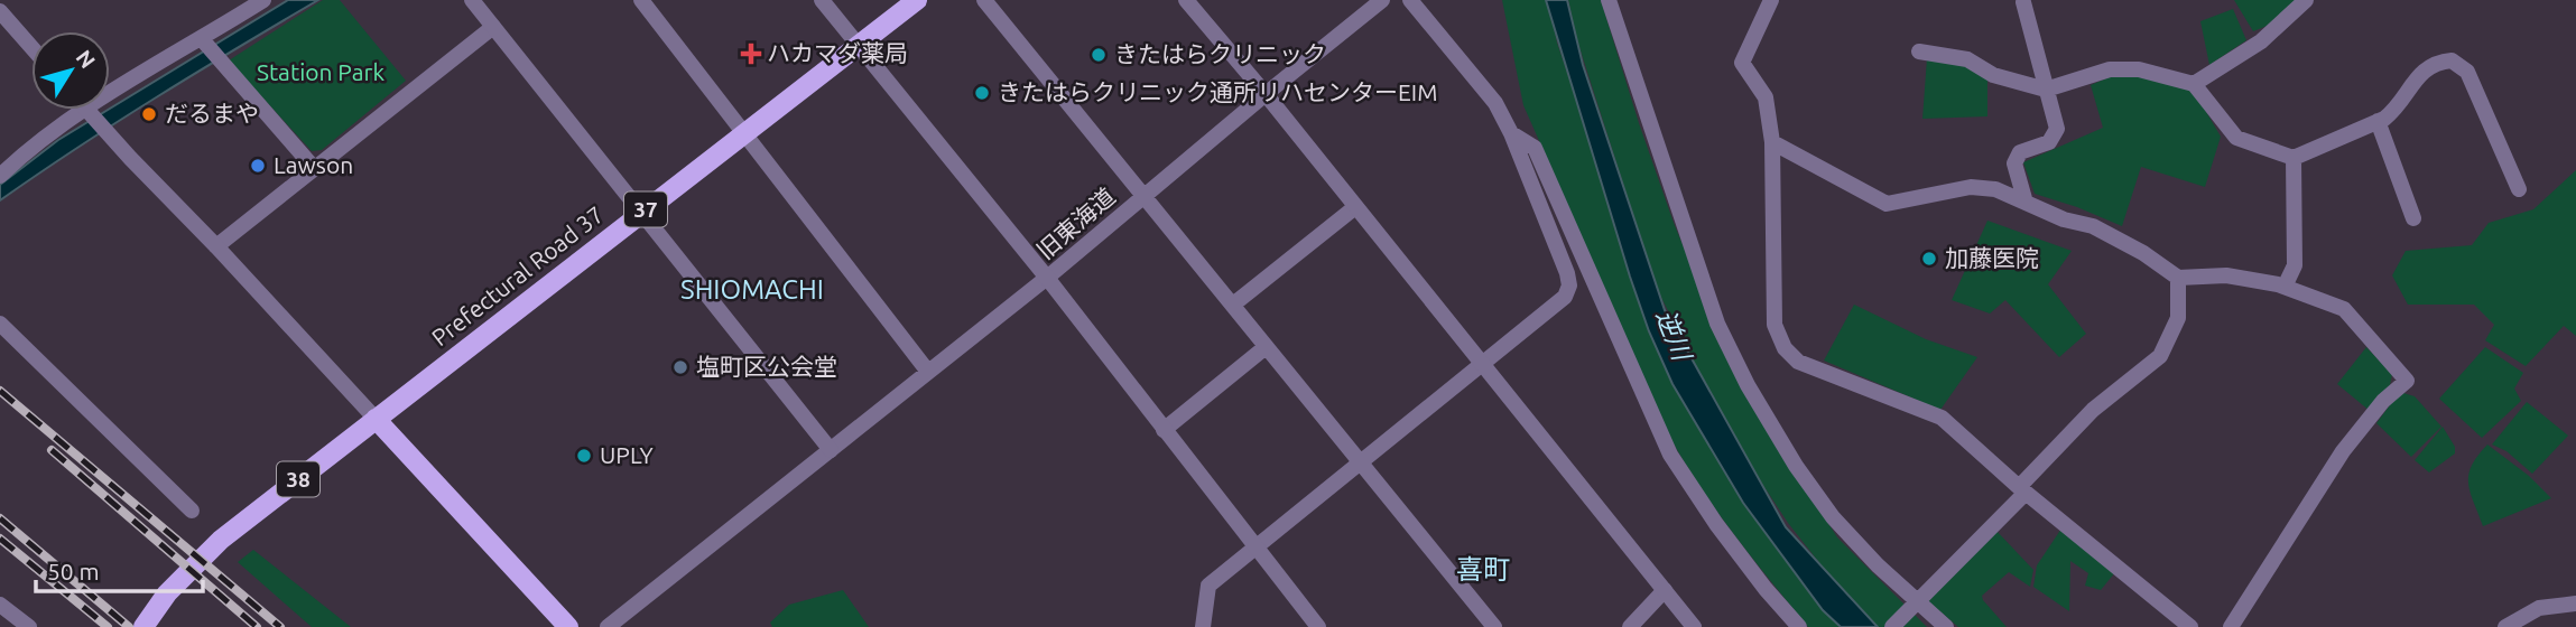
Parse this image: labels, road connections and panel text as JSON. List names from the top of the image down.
{
  "streets": {
    "main road": ["37", "Prefectural Road 37", "38"],
    "street": ["旧東海道"]
  },
  "crossings": [
    ["Prefectural Road 37", "38"]
  ],
  "districts": ["SHIOMACHI", "喜町"],
  "water": ["逆川"],
  "parks": ["Station Park"],
  "places": {
    "health": ["ハカマダ薬局"],
    "other": [
      "きたはらクリニック",
      "きたはらクリニック通所リハセンターEIM",
      "だるまや",
      "Lawson",
      "加藤医院",
      "塩町区公会堂",
      "UPLY"
    ]
  },
  "scale_bar": "50 m",
  "north": "top right"
}
